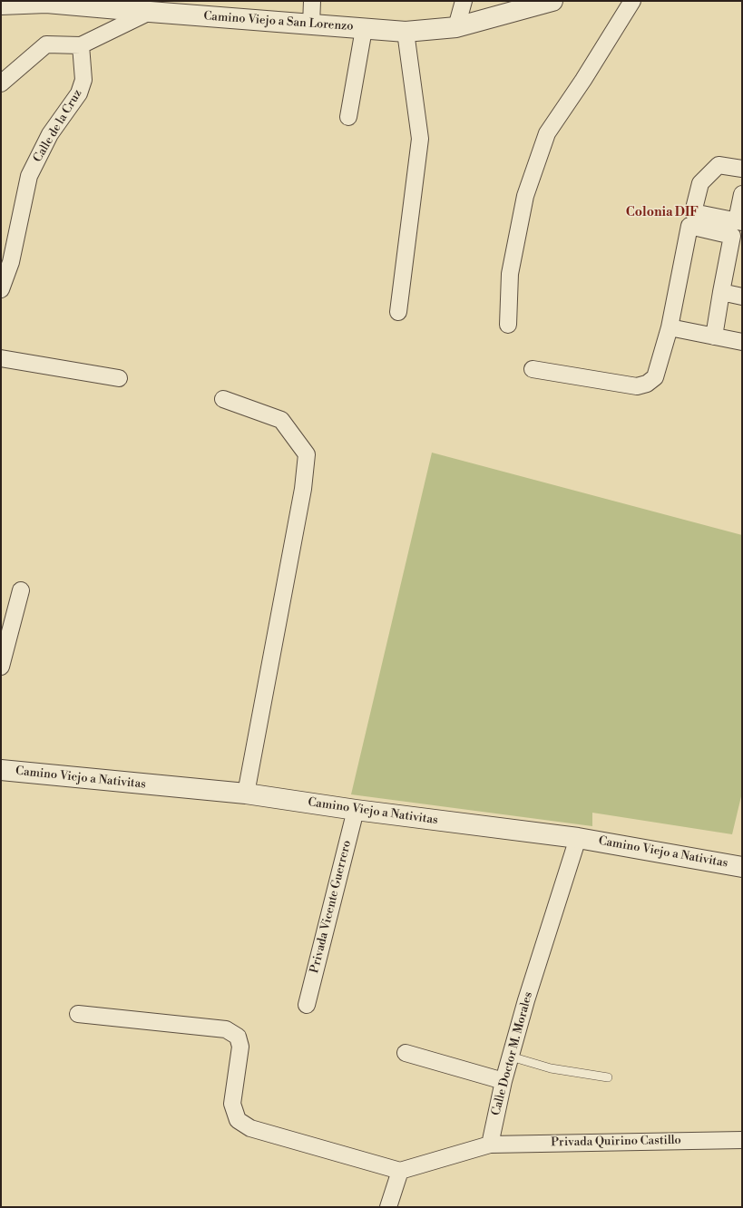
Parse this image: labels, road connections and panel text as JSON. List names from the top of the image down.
{
  "streets": {
    "street": [
      "Camino Viejo a San Lorenzo",
      "Calle de la Cruz",
      "Camino Viejo a Nativitas",
      "Privada Vicente Guerrero",
      "Calle Doctor M. Morales",
      "Privada Quirino Castillo"
    ]
  },
  "crossings": [
    ["Camino Viejo a Nativitas", "Privada Vicente Guerrero"],
    ["Camino Viejo a Nativitas", "Calle Doctor M. Morales"],
    ["Calle Doctor M. Morales", "Privada Quirino Castillo"]
  ],
  "districts": ["Colonia DIF"]
}
